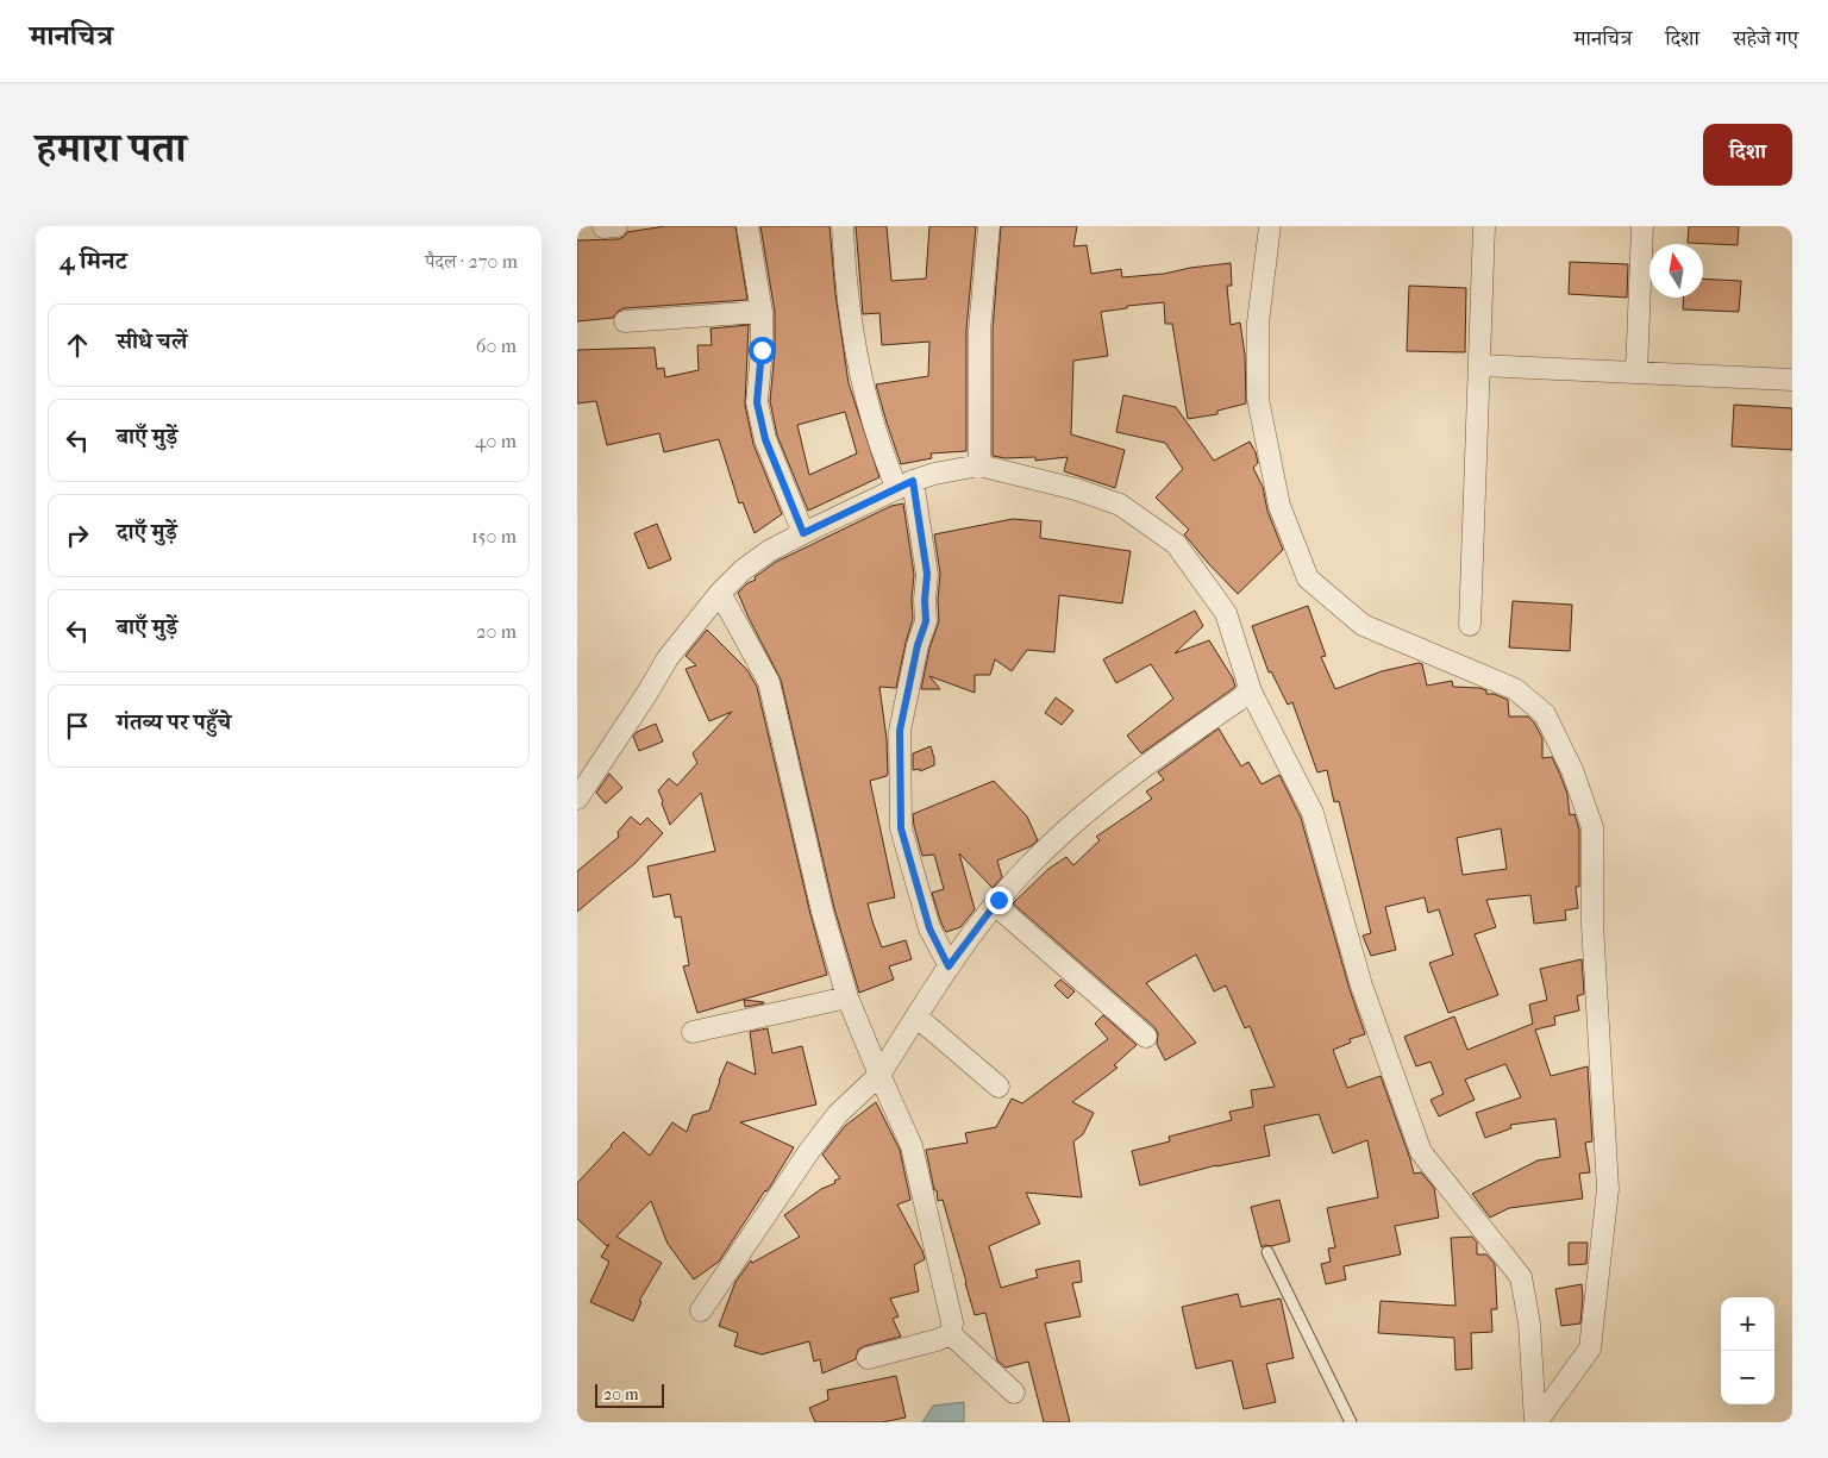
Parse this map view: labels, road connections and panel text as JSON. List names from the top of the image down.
{
  "scale_bar": "20 m",
  "north": "top",
  "page": {
    "header": "मानचित्र",
    "nav": ["मानचित्र", "दिशा", "सहेजे गए"],
    "title": "हमारा पता",
    "buttons": "दिशा",
    "heading": ["4 मिनट", "पैदल · 270 m"],
    "list": [
      ["सीधे चलें", "60 m"],
      ["बाएँ मुड़ें", "40 m"],
      ["दाएँ मुड़ें", "150 m"],
      ["बाएँ मुड़ें", "20 m"],
      "गंतव्य पर पहुँचे"
    ],
    "map_buttons": ["+", "−"],
    "scale": "20 m"
  }
}
